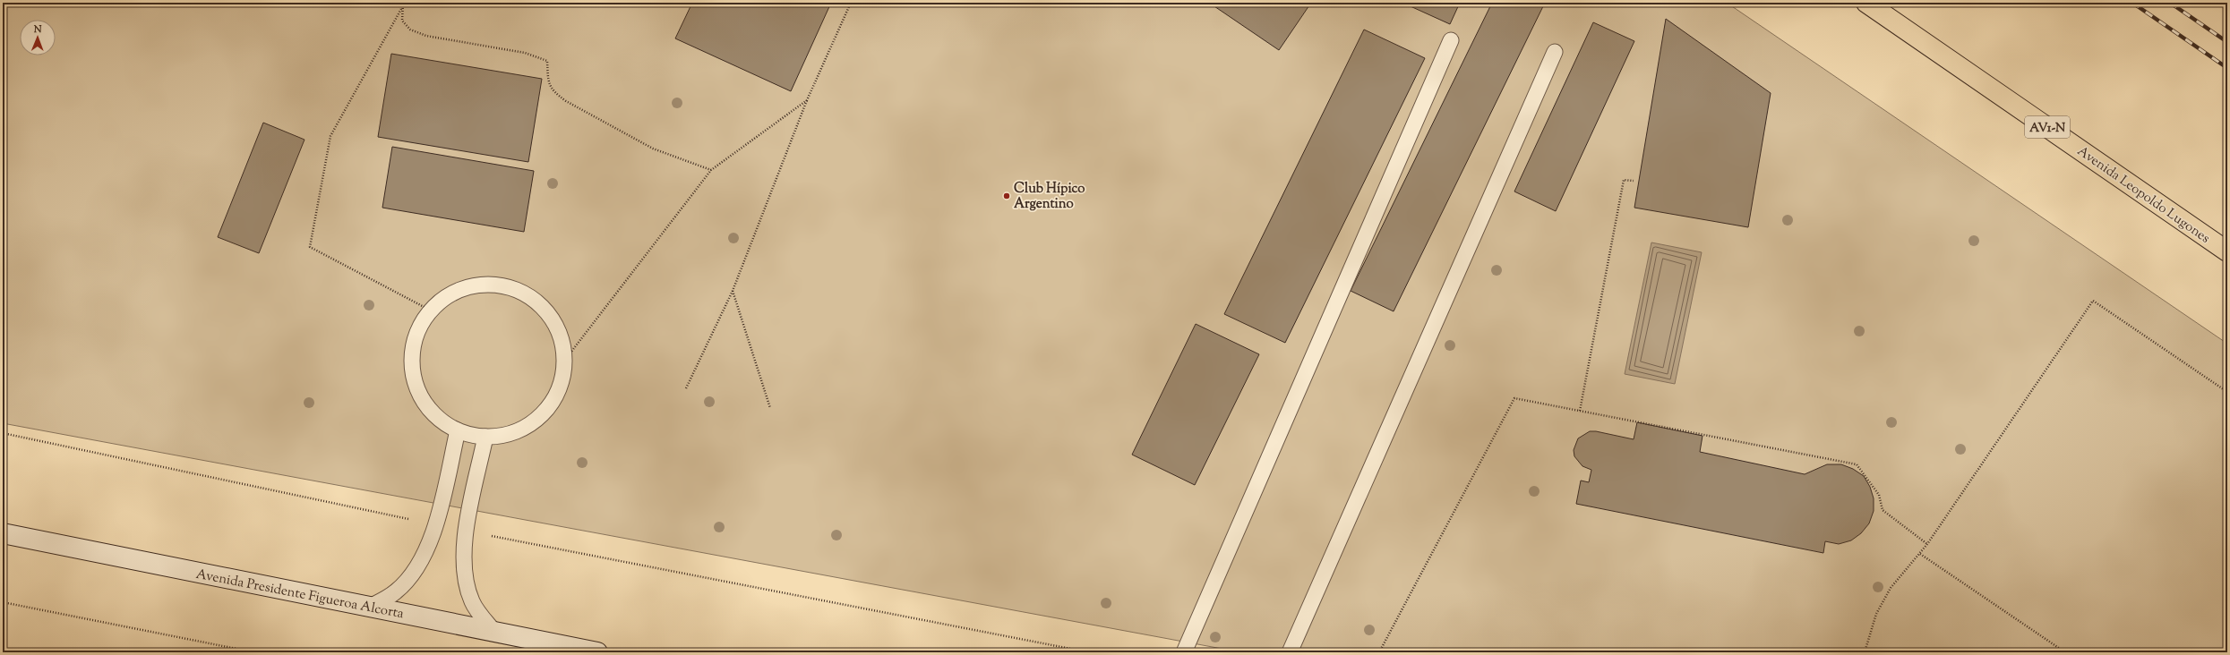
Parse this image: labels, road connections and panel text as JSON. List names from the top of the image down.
{
  "streets": {
    "highway": ["AV1-N", "Avenida Leopoldo Lugones"],
    "main road": ["Avenida Presidente Figueroa Alcorta"]
  },
  "places": ["Club Hípico Argentino"],
  "north": "top"
}
